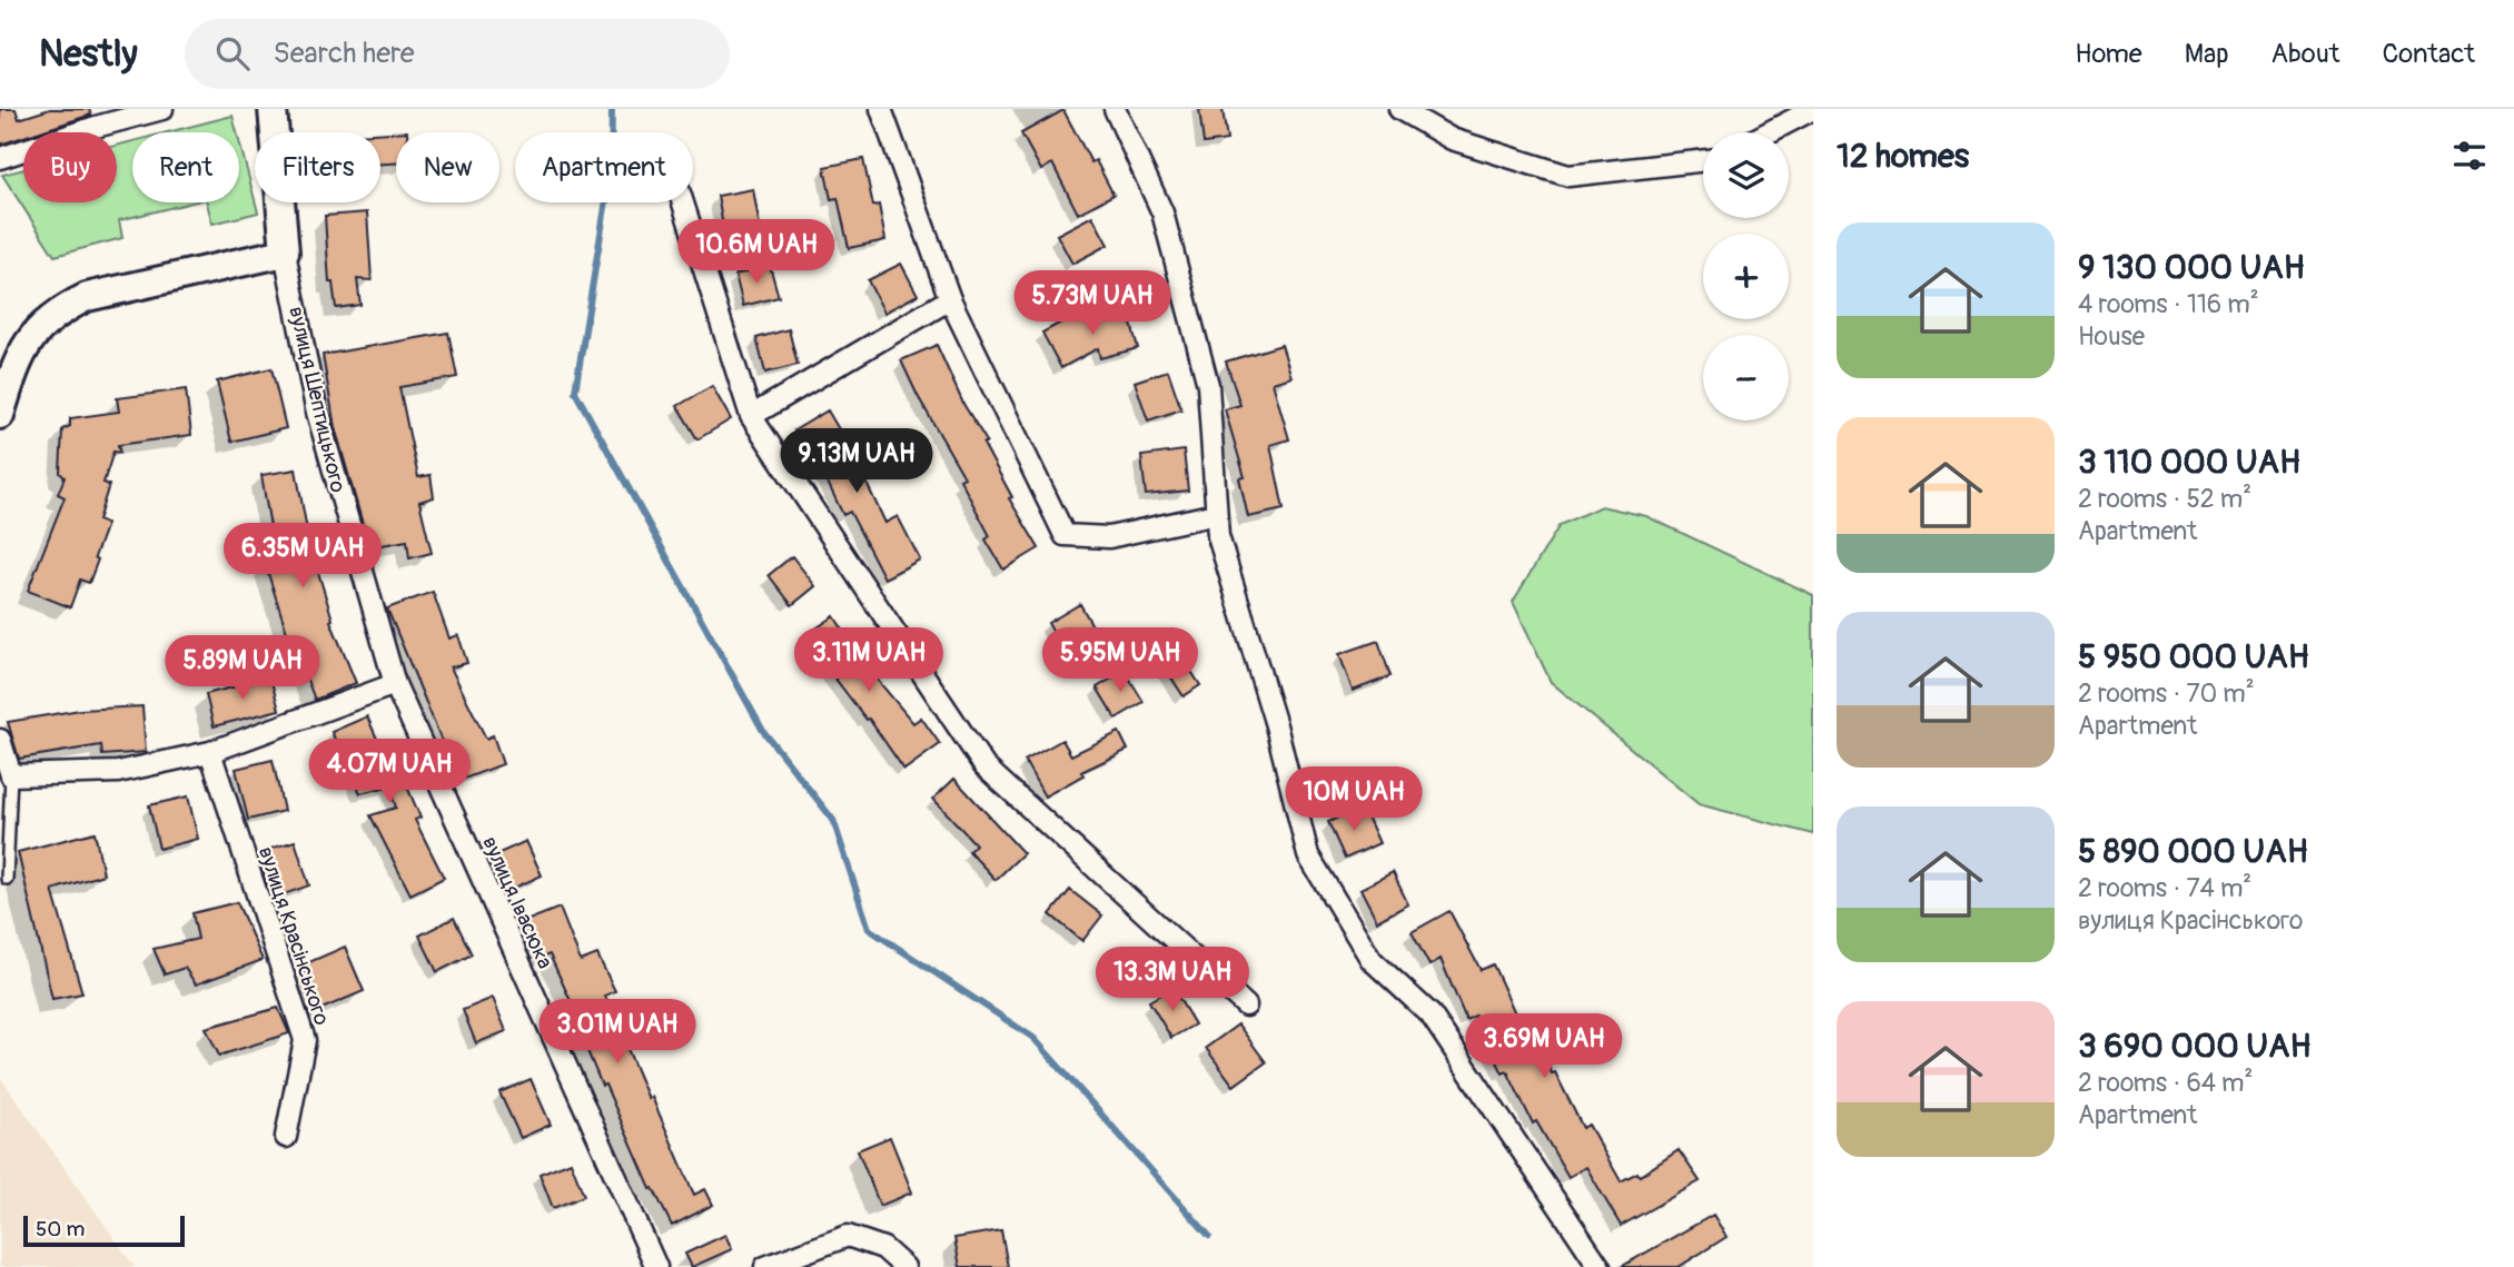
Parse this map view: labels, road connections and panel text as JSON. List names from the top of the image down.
{
  "streets": {
    "street": ["вулиця Шептицького", "вулиця Івасюка", "вулиця Красінського"]
  },
  "crossings": [
    ["вулиця Шептицького", "вулиця Івасюка"]
  ],
  "scale_bar": "50 m",
  "page": {
    "header": "Nestly",
    "search": "Search here",
    "nav": [
      "Home",
      "Map",
      "About",
      "Contact"
    ],
    "heading": "12 homes",
    "map_buttons": ["+", "−"],
    "chip": [
      "Buy",
      "Rent",
      "Filters",
      "New",
      "Apartment"
    ],
    "list": [
      {
        "name": "9 130 000 UAH",
        "note": "4 rooms · 116 m² · House"
      },
      {
        "name": "3 110 000 UAH",
        "note": "2 rooms · 52 m² · Apartment"
      },
      {
        "name": "5 950 000 UAH",
        "note": "2 rooms · 70 m² · Apartment"
      },
      {
        "name": "5 890 000 UAH",
        "note": "2 rooms · 74 m² · вулиця Красінського"
      },
      {
        "name": "3 690 000 UAH",
        "note": "2 rooms · 64 m² · Apartment"
      }
    ],
    "price": [
      "10.6M UAH",
      "5.73M UAH",
      "9.13M UAH",
      "6.35M UAH",
      "3.11M UAH",
      "5.95M UAH",
      "5.89M UAH",
      "4.07M UAH",
      "10M UAH",
      "13.3M UAH",
      "3.01M UAH",
      "3.69M UAH"
    ],
    "scale": "50 m"
  }
}
